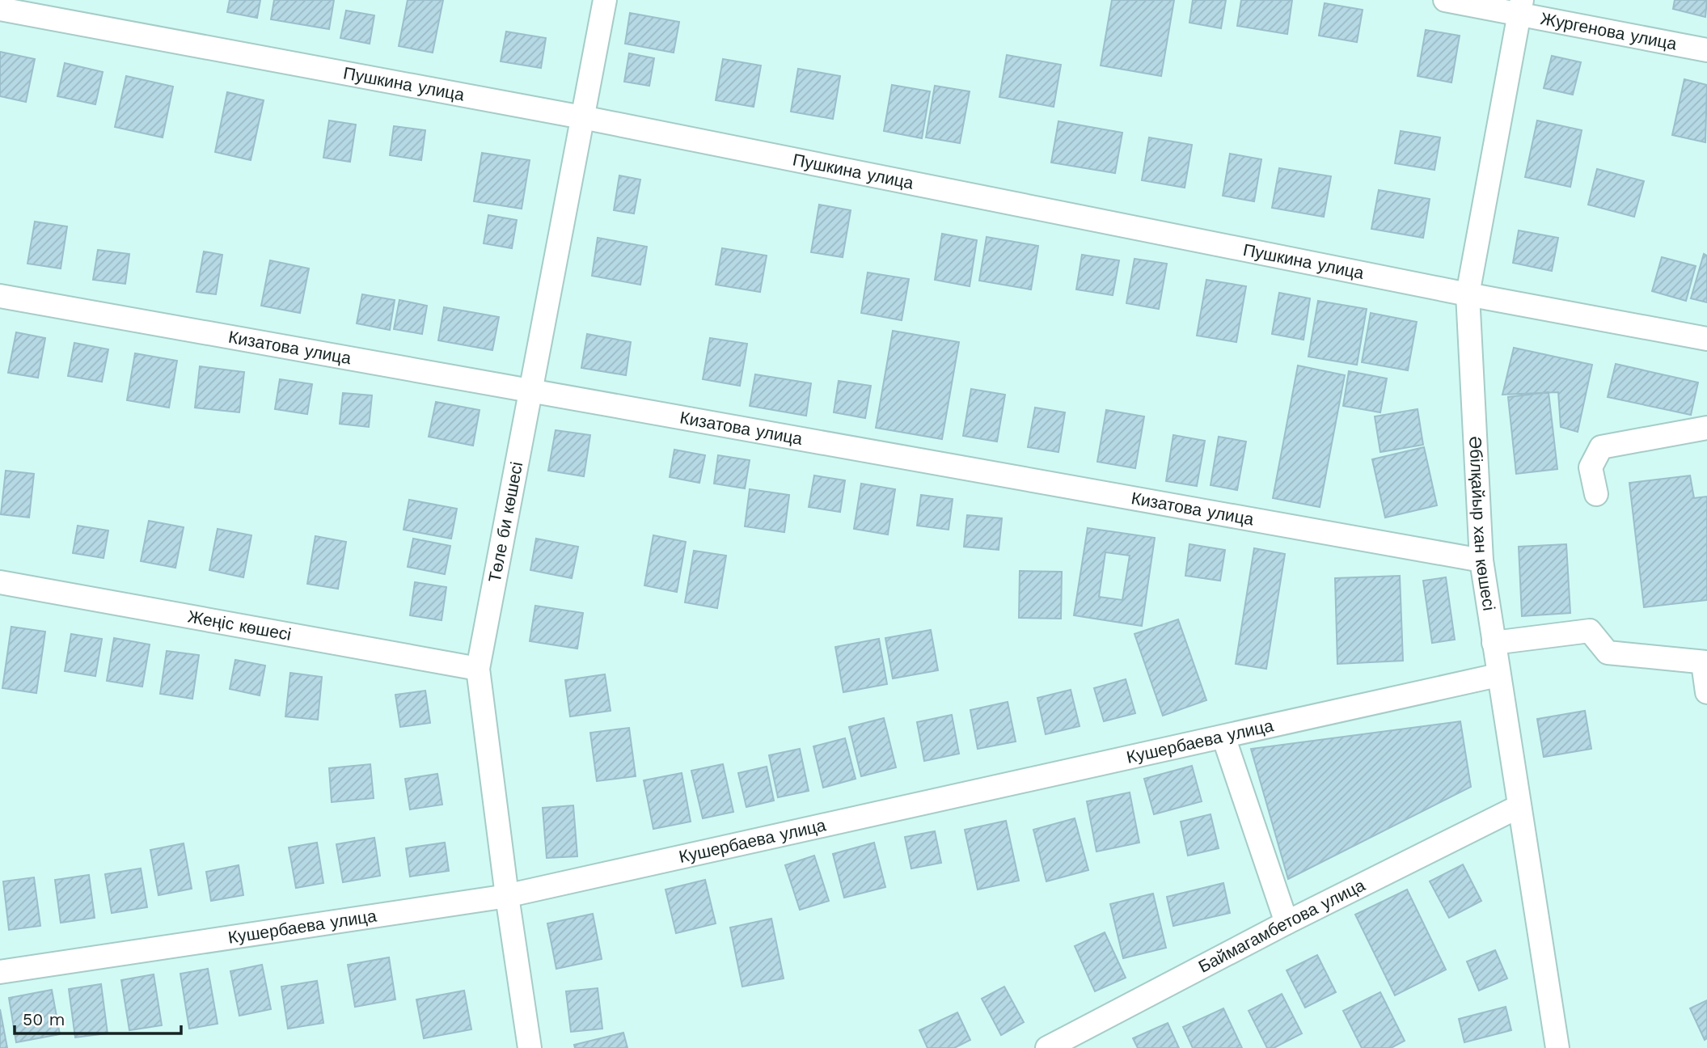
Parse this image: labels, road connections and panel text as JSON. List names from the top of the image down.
{
  "streets": {
    "street": [
      "Жургенова улица",
      "Пушкина улица",
      "Кизатова улица",
      "Төле би көшесі",
      "Әбілқайыр хан көшесі",
      "Жеңіс көшесі",
      "Кушербаева улица",
      "Баймагамбетова улица"
    ]
  },
  "crossings": [
    ["Жургенова улица", "Әбілқайыр хан көшесі"],
    ["Пушкина улица", "Төле би көшесі"],
    ["Пушкина улица", "Әбілқайыр хан көшесі"],
    ["Кизатова улица", "Төле би көшесі"],
    ["Кизатова улица", "Әбілқайыр хан көшесі"],
    ["Төле би көшесі", "Жеңіс көшесі"],
    ["Төле би көшесі", "Кушербаева улица"],
    ["Әбілқайыр хан көшесі", "Кушербаева улица"],
    ["Әбілқайыр хан көшесі", "Баймагамбетова улица"]
  ],
  "scale_bar": "50 m"
}
